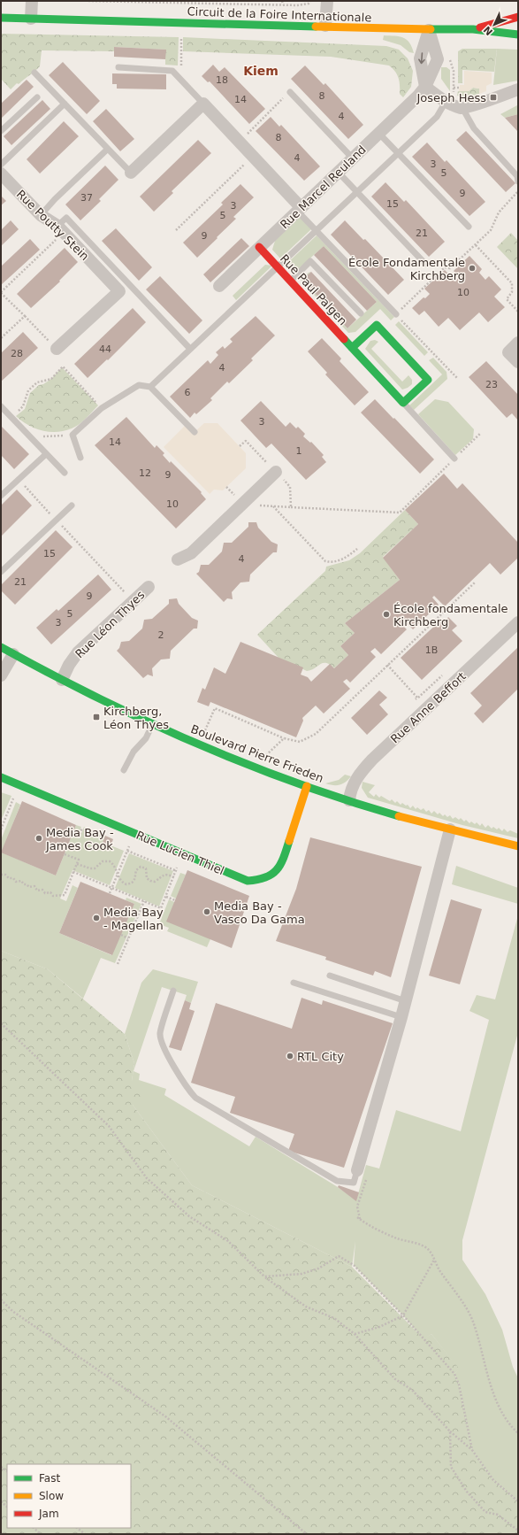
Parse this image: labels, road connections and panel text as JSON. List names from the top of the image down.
{
  "streets": {
    "street": [
      "Circuit de la Foire Internationale",
      "Rue Marcel Reuland",
      "Rue Poutty Stein",
      "Rue Paul Palgen",
      "Rue Léon Thyes",
      "Rue Anne Beffort",
      "Boulevard Pierre Frieden",
      "Rue Lucien Thiel"
    ]
  },
  "crossings": [
    ["Circuit de la Foire Internationale", "Rue Marcel Reuland"],
    ["Rue Marcel Reuland", "Rue Paul Palgen"],
    ["Rue Léon Thyes", "Boulevard Pierre Frieden"],
    ["Rue Anne Beffort", "Boulevard Pierre Frieden"],
    ["Boulevard Pierre Frieden", "Rue Lucien Thiel"]
  ],
  "districts": ["Kiem"],
  "places": {
    "transit": ["Joseph Hess", "Kirchberg, Léon Thyes"],
    "other": [
      "École Fondamentale Kirchberg",
      "École fondamentale Kirchberg",
      "Media Bay - James Cook",
      "Media Bay - Vasco Da Gama",
      "Media Bay - Magellan",
      "RTL City"
    ]
  },
  "house_numbers": [
    "18",
    "8",
    "14",
    "4",
    "8",
    "4",
    "3",
    "5",
    "9",
    "37",
    "15",
    "3",
    "5",
    "21",
    "9",
    "10",
    "44",
    "28",
    "4",
    "23",
    "6",
    "3",
    "14",
    "1",
    "12",
    "9",
    "10",
    "15",
    "4",
    "21",
    "9",
    "5",
    "3",
    "2",
    "1B"
  ],
  "legend": ["Fast", "Slow", "Jam"],
  "north": "bottom left"
}
